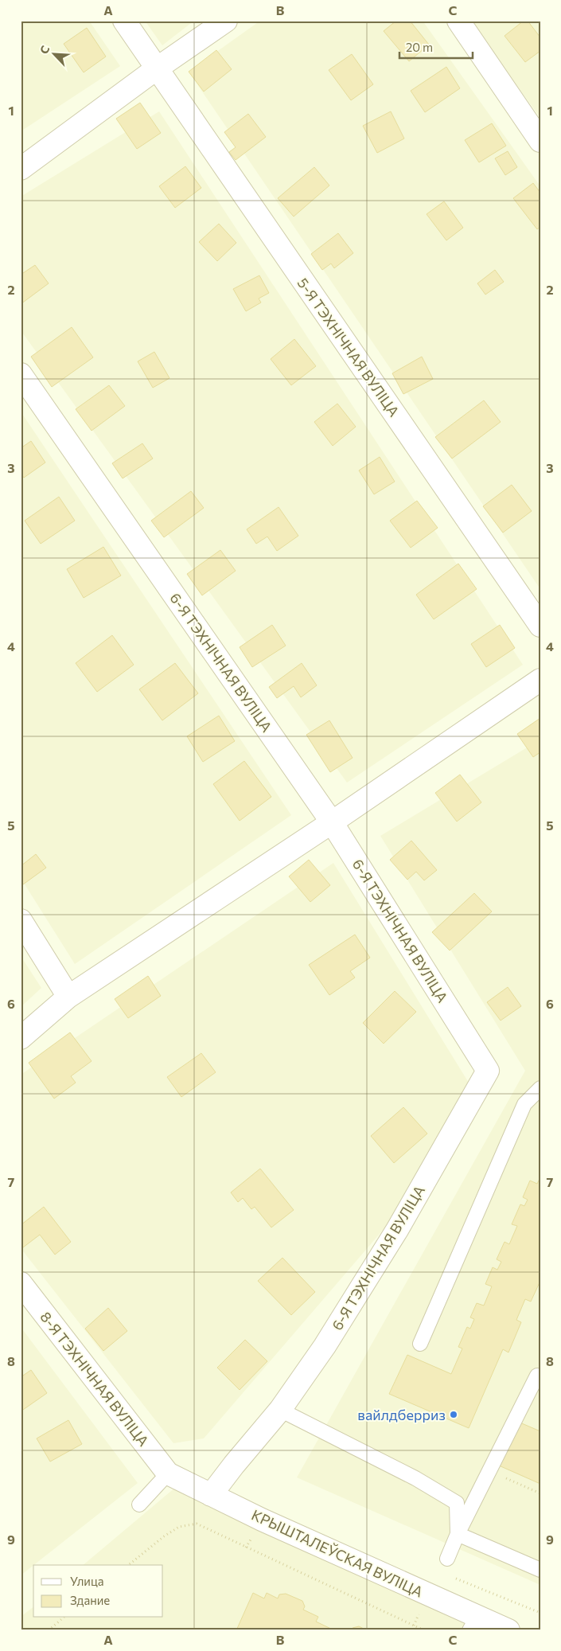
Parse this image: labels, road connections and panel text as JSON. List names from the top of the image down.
{
  "streets": {
    "street": [
      "5-Я ТЭХНІЧНАЯ ВУЛІЦА",
      "6-Я ТЭХНІЧНАЯ ВУЛІЦА",
      "8-Я ТЭХНІЧНАЯ ВУЛІЦА",
      "КРЫШТАЛЕЎСКАЯ ВУЛІЦА"
    ]
  },
  "crossings": [
    ["6-Я ТЭХНІЧНАЯ ВУЛІЦА", "КРЫШТАЛЕЎСКАЯ ВУЛІЦА"],
    ["8-Я ТЭХНІЧНАЯ ВУЛІЦА", "КРЫШТАЛЕЎСКАЯ ВУЛІЦА"]
  ],
  "places": ["вайлдберриз"],
  "legend": ["Улица", "Здание"],
  "scale_bar": "20 m",
  "north": "top left",
  "grid": {
    "columns": ["A", "B", "C"],
    "rows": [
      "1",
      "2",
      "3",
      "4",
      "5",
      "6",
      "7",
      "8",
      "9"
    ]
  }
}
